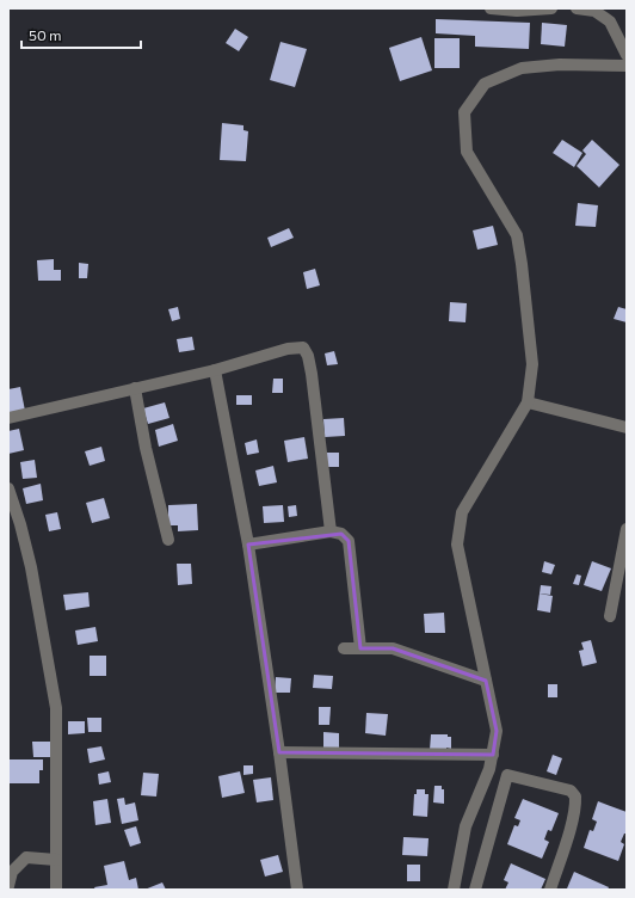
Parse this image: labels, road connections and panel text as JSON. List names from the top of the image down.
{
  "scale_bar": "50 m"
}
